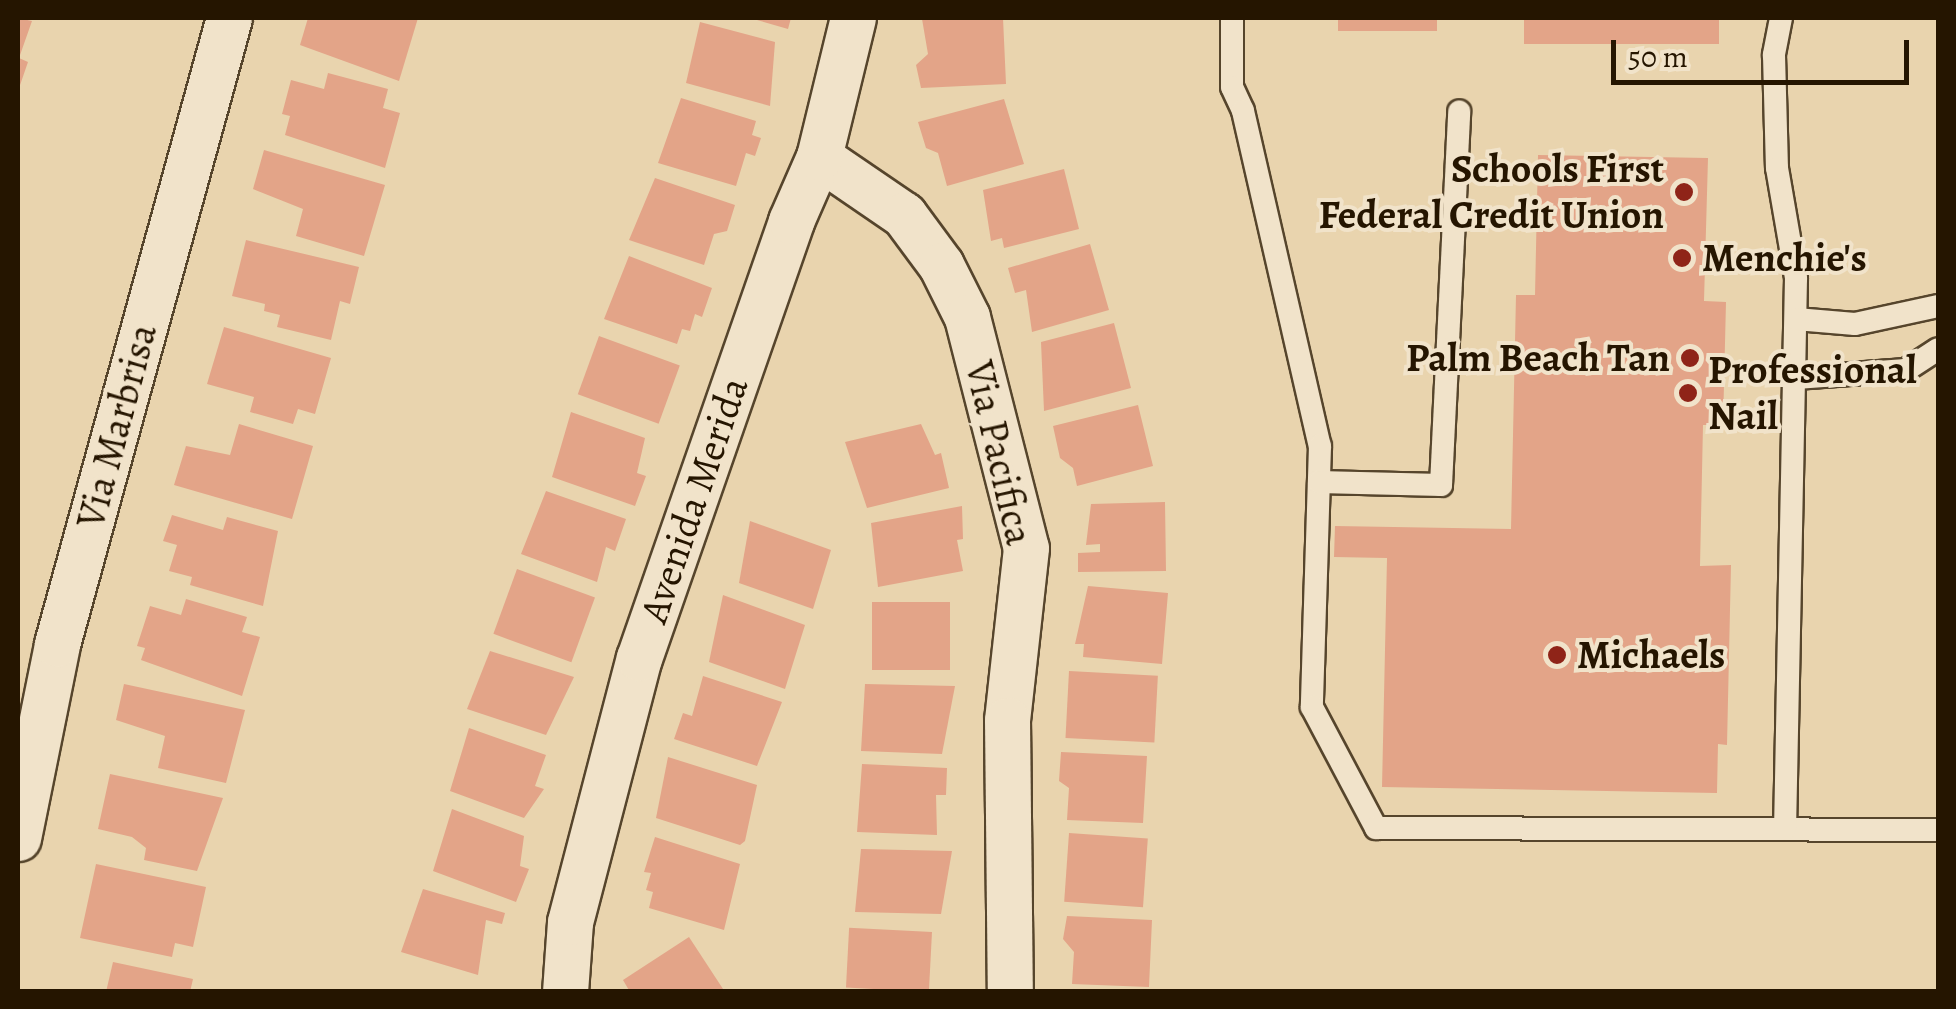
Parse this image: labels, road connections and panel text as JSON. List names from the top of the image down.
{
  "streets": {
    "street": ["Via Marbrisa", "Via Pacifica", "Avenida Merida"]
  },
  "crossings": [
    ["Via Pacifica", "Avenida Merida"]
  ],
  "places": [
    "Schools First Federal Credit Union",
    "Menchie's",
    "Palm Beach Tan",
    "Professional Nail",
    "Michaels"
  ],
  "scale_bar": "50 m"
}
